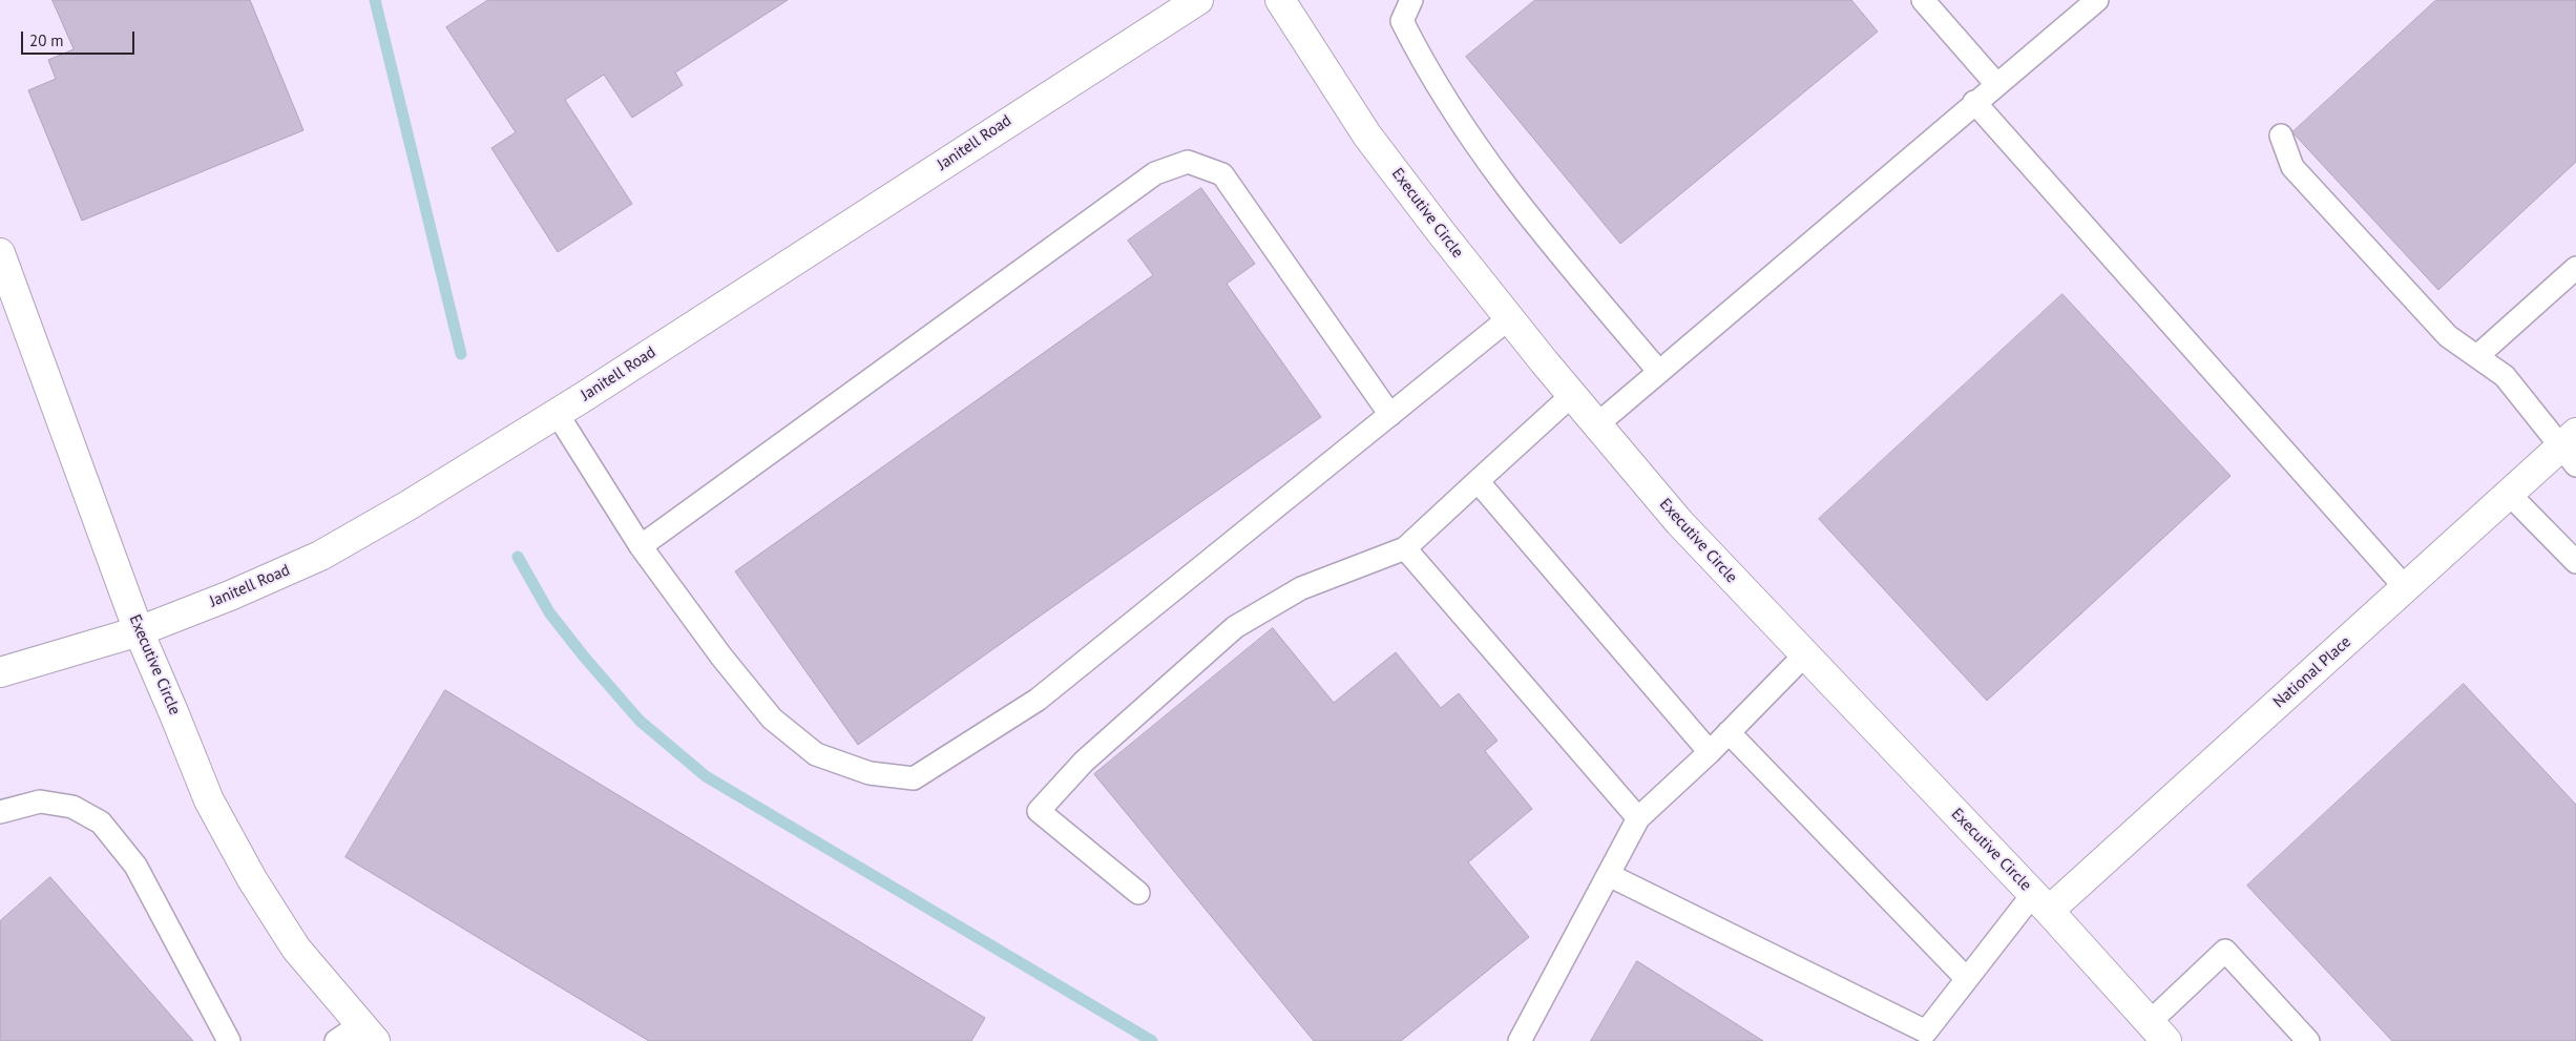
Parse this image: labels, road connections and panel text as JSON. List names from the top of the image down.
{
  "streets": {
    "street": ["Janitell Road", "Executive Circle", "National Place"]
  },
  "crossings": [
    ["Janitell Road", "Executive Circle"],
    ["Executive Circle", "National Place"]
  ],
  "scale_bar": "20 m"
}
